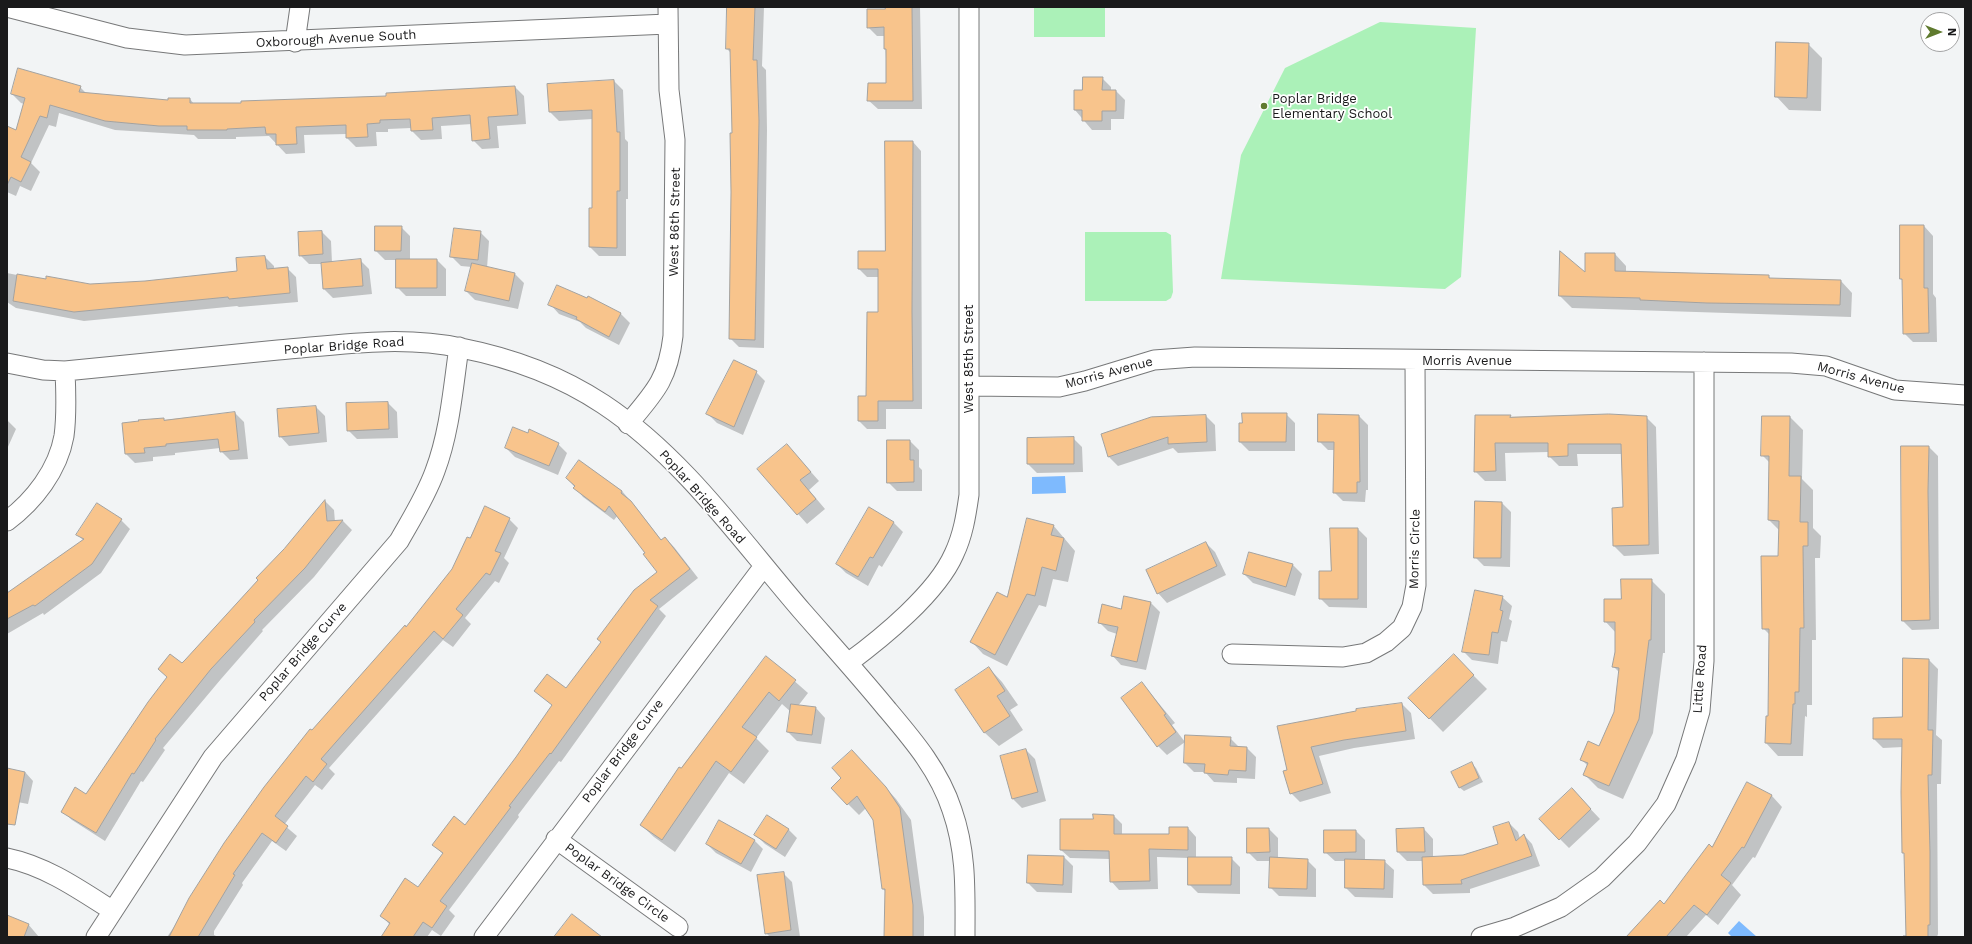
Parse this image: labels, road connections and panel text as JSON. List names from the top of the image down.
{
  "streets": {
    "street": [
      "Oxborough Avenue South",
      "West 86th Street",
      "Poplar Bridge Road",
      "West 85th Street",
      "Morris Avenue",
      "Morris Circle",
      "Poplar Bridge Curve",
      "Little Road",
      "Poplar Bridge Circle"
    ]
  },
  "crossings": [
    ["Oxborough Avenue South", "West 86th Street"],
    ["West 86th Street", "Poplar Bridge Road"],
    ["Poplar Bridge Road", "West 85th Street"],
    ["Poplar Bridge Road", "Poplar Bridge Curve"],
    ["West 85th Street", "Morris Avenue"],
    ["Morris Avenue", "Morris Circle"],
    ["Morris Avenue", "Little Road"],
    ["Poplar Bridge Curve", "Poplar Bridge Circle"]
  ],
  "places": ["Poplar Bridge Elementary School"],
  "north": "right"
}
